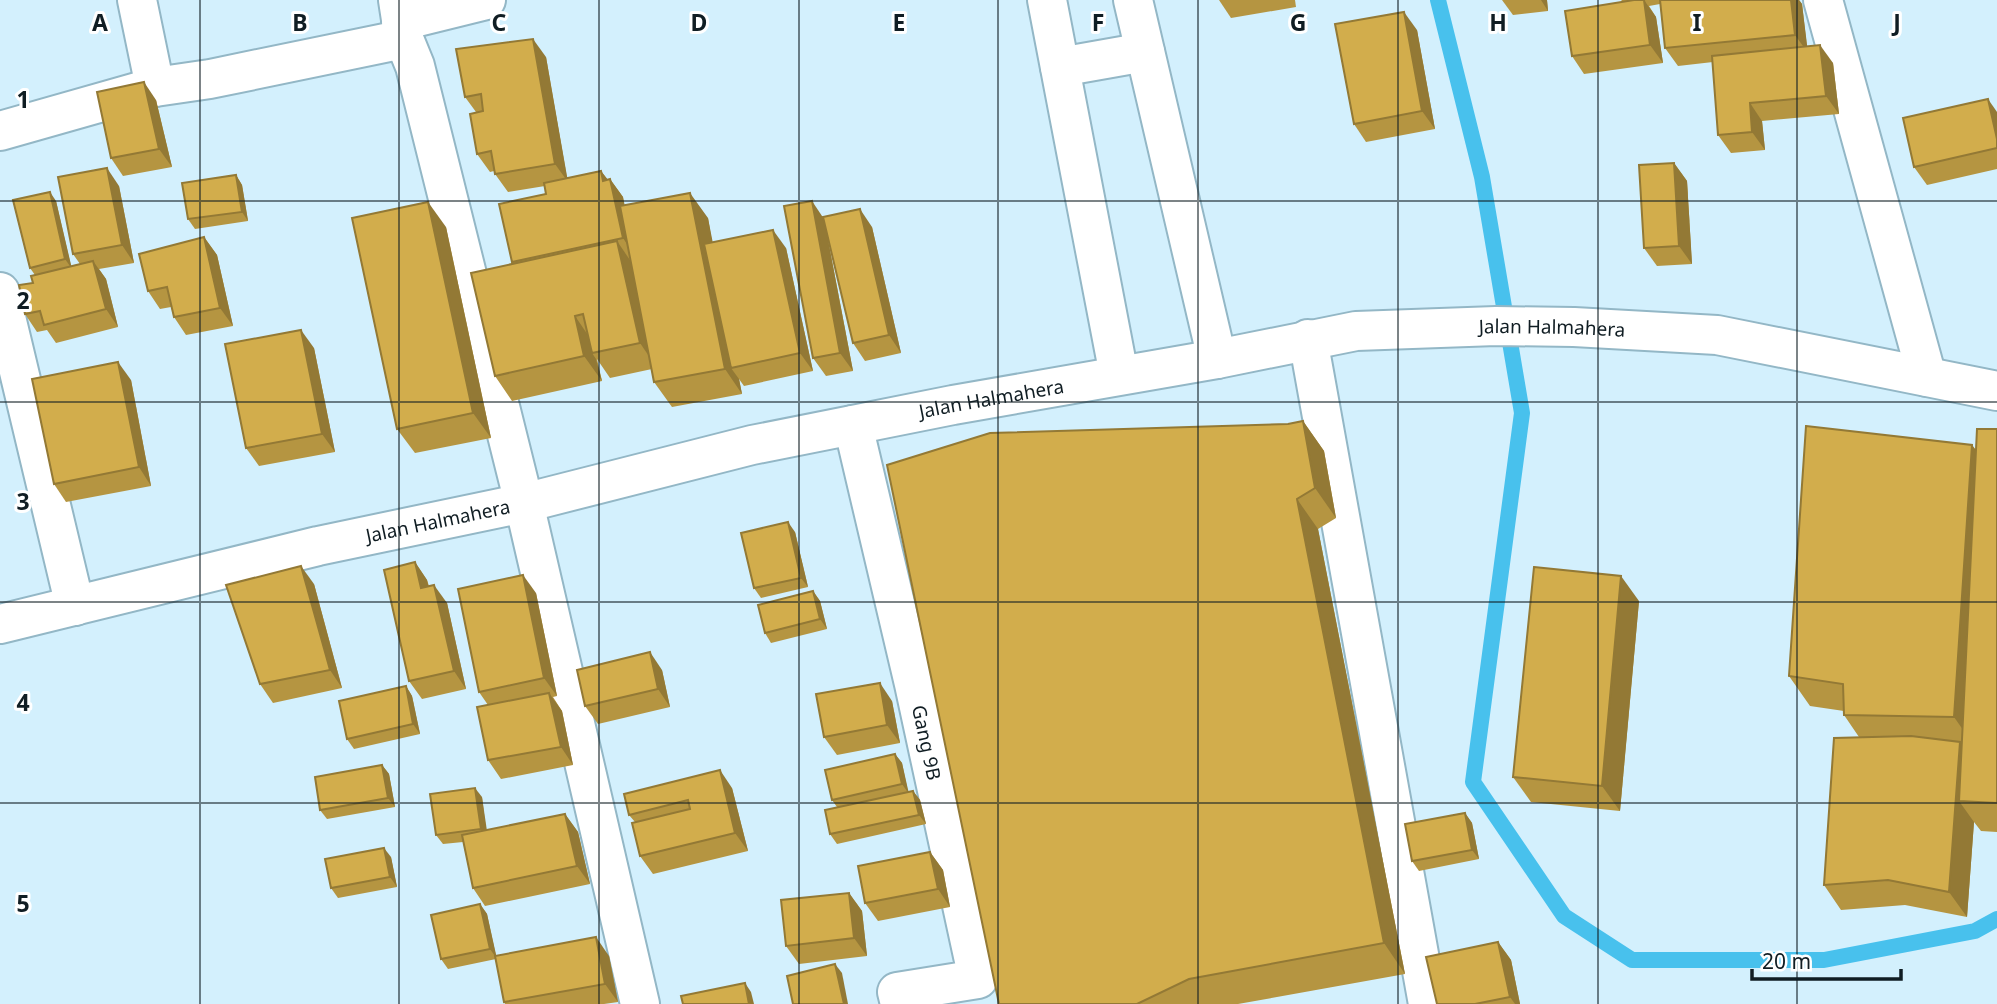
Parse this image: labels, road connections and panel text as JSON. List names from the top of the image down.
{
  "streets": {
    "street": ["Jalan Halmahera", "Gang 9B"]
  },
  "crossings": [
    ["Jalan Halmahera", "Gang 9B"]
  ],
  "scale_bar": "20 m",
  "grid": {
    "columns": [
      "A",
      "B",
      "C",
      "D",
      "E",
      "F",
      "G",
      "H",
      "I",
      "J"
    ],
    "rows": [
      "1",
      "2",
      "3",
      "4",
      "5"
    ]
  }
}
